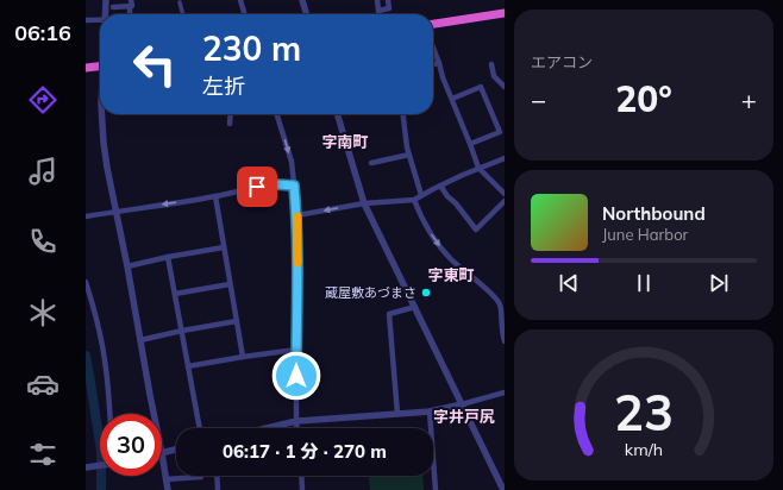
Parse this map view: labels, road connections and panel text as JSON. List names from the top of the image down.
{
  "districts": ["字南町", "字東町", "字井戸尻"],
  "places": ["蔵屋敷あづまさ"],
  "page": {
    "tabs": "06:16",
    "tile": "エアコン",
    "turn": ["230 m", "左折"],
    "heat": ["−", "20°", "+"],
    "song": ["Northbound", "June Harbor"],
    "limit": "30",
    "trip": "06:17 · 1 分 · 270 m",
    "gauge": ["23", "km/h"]
  }
}
